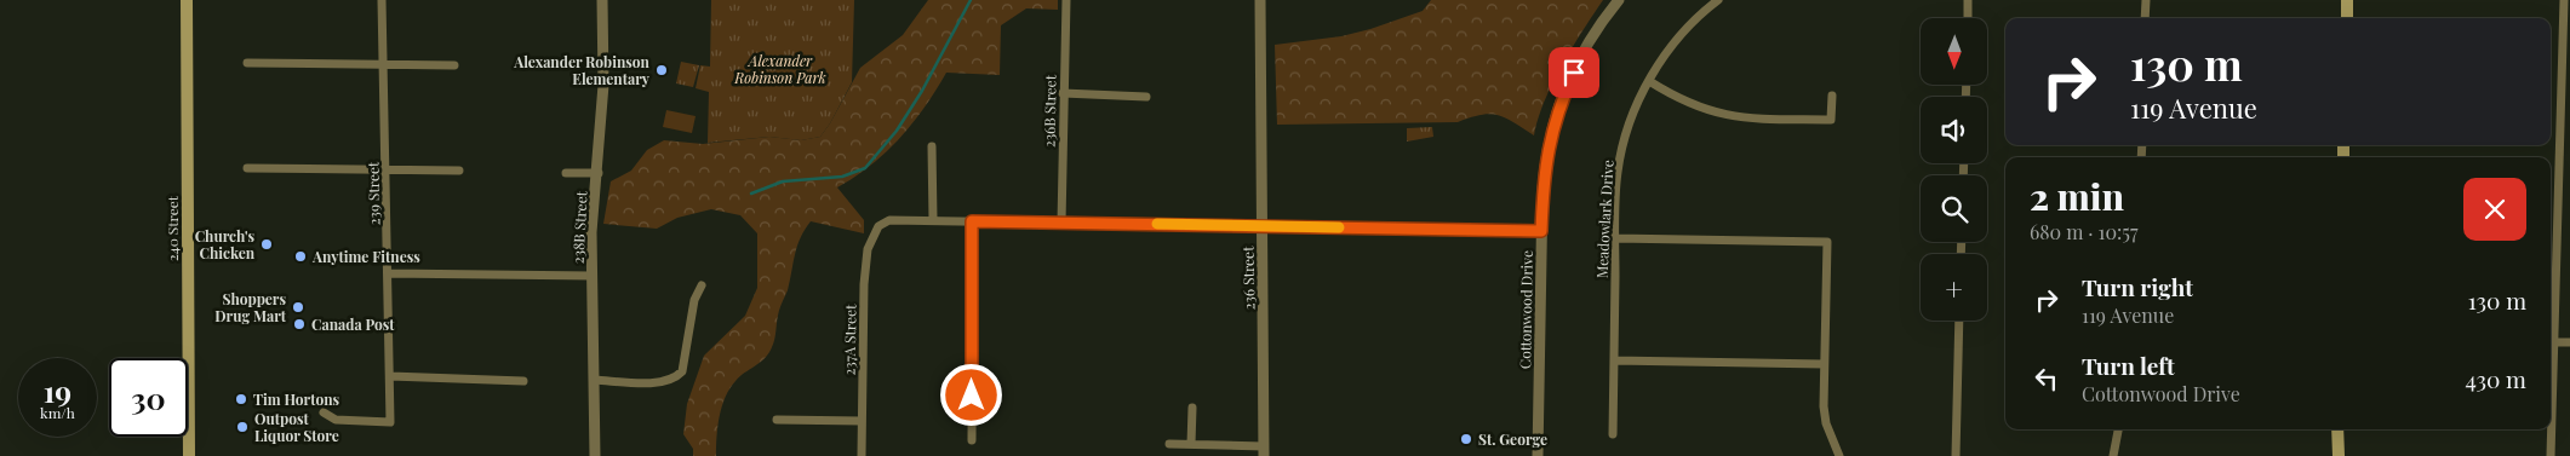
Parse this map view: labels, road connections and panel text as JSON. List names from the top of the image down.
{
  "streets": {
    "main road": ["240 Street"],
    "street": [
      "236B Street",
      "239 Street",
      "Meadowlark Drive",
      "238B Street",
      "236 Street",
      "Cottonwood Drive",
      "237A Street"
    ]
  },
  "parks": ["Alexander Robinson Park"],
  "places": [
    "Alexander Robinson Elementary",
    "Church's Chicken",
    "Anytime Fitness",
    "Shoppers Drug Mart",
    "Canada Post",
    "Tim Hortons",
    "Outpost Liquor Store",
    "St. George"
  ],
  "north": "bottom",
  "page": {
    "map_buttons": "+",
    "turn": ["130 m", "119 Avenue"],
    "heading": ["2 min", "680 m · 10:57"],
    "list": [
      {
        "name": "Turn right",
        "note": "119 Avenue",
        "value": "130 m"
      },
      {
        "name": "Turn left",
        "note": "Cottonwood Drive",
        "value": "430 m"
      }
    ],
    "speed": "19 km/h",
    "limit": "30"
  }
}
